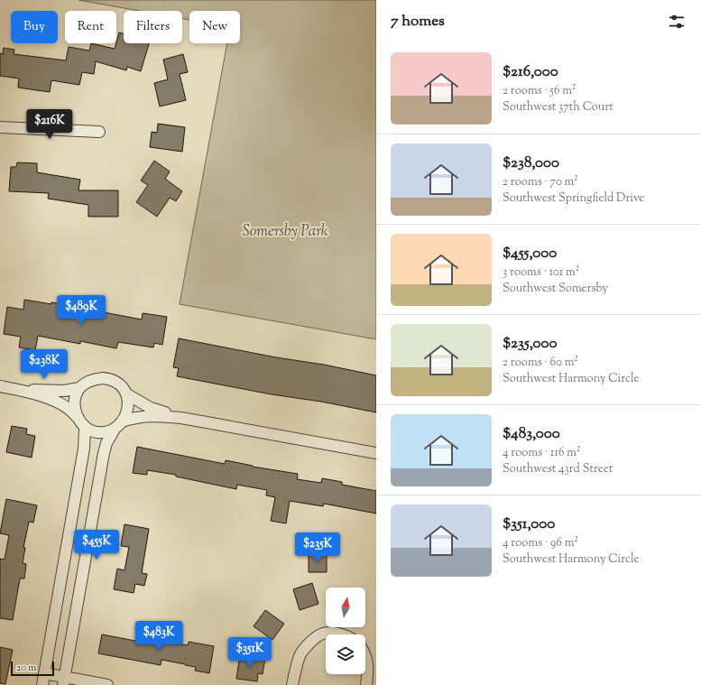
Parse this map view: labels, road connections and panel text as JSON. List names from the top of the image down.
{
  "parks": ["Somersby Park"],
  "scale_bar": "20 m",
  "north": "top",
  "page": {
    "heading": "7 homes",
    "chip": [
      "Buy",
      "Rent",
      "Filters",
      "New"
    ],
    "list": [
      {
        "name": "$216,000",
        "note": "2 rooms · 56 m² · Southwest 37th Court"
      },
      {
        "name": "$238,000",
        "note": "2 rooms · 70 m² · Southwest Springfield Drive"
      },
      {
        "name": "$455,000",
        "note": "3 rooms · 101 m² · Southwest Somersby"
      },
      {
        "name": "$235,000",
        "note": "2 rooms · 60 m² · Southwest Harmony Circle"
      },
      {
        "name": "$483,000",
        "note": "4 rooms · 116 m² · Southwest 43rd Street"
      },
      {
        "name": "$351,000",
        "note": "4 rooms · 96 m² · Southwest Harmony Circle"
      }
    ],
    "price": [
      "$216K",
      "$489K",
      "$238K",
      "$455K",
      "$235K",
      "$483K",
      "$351K"
    ],
    "scale": "20 m"
  }
}
